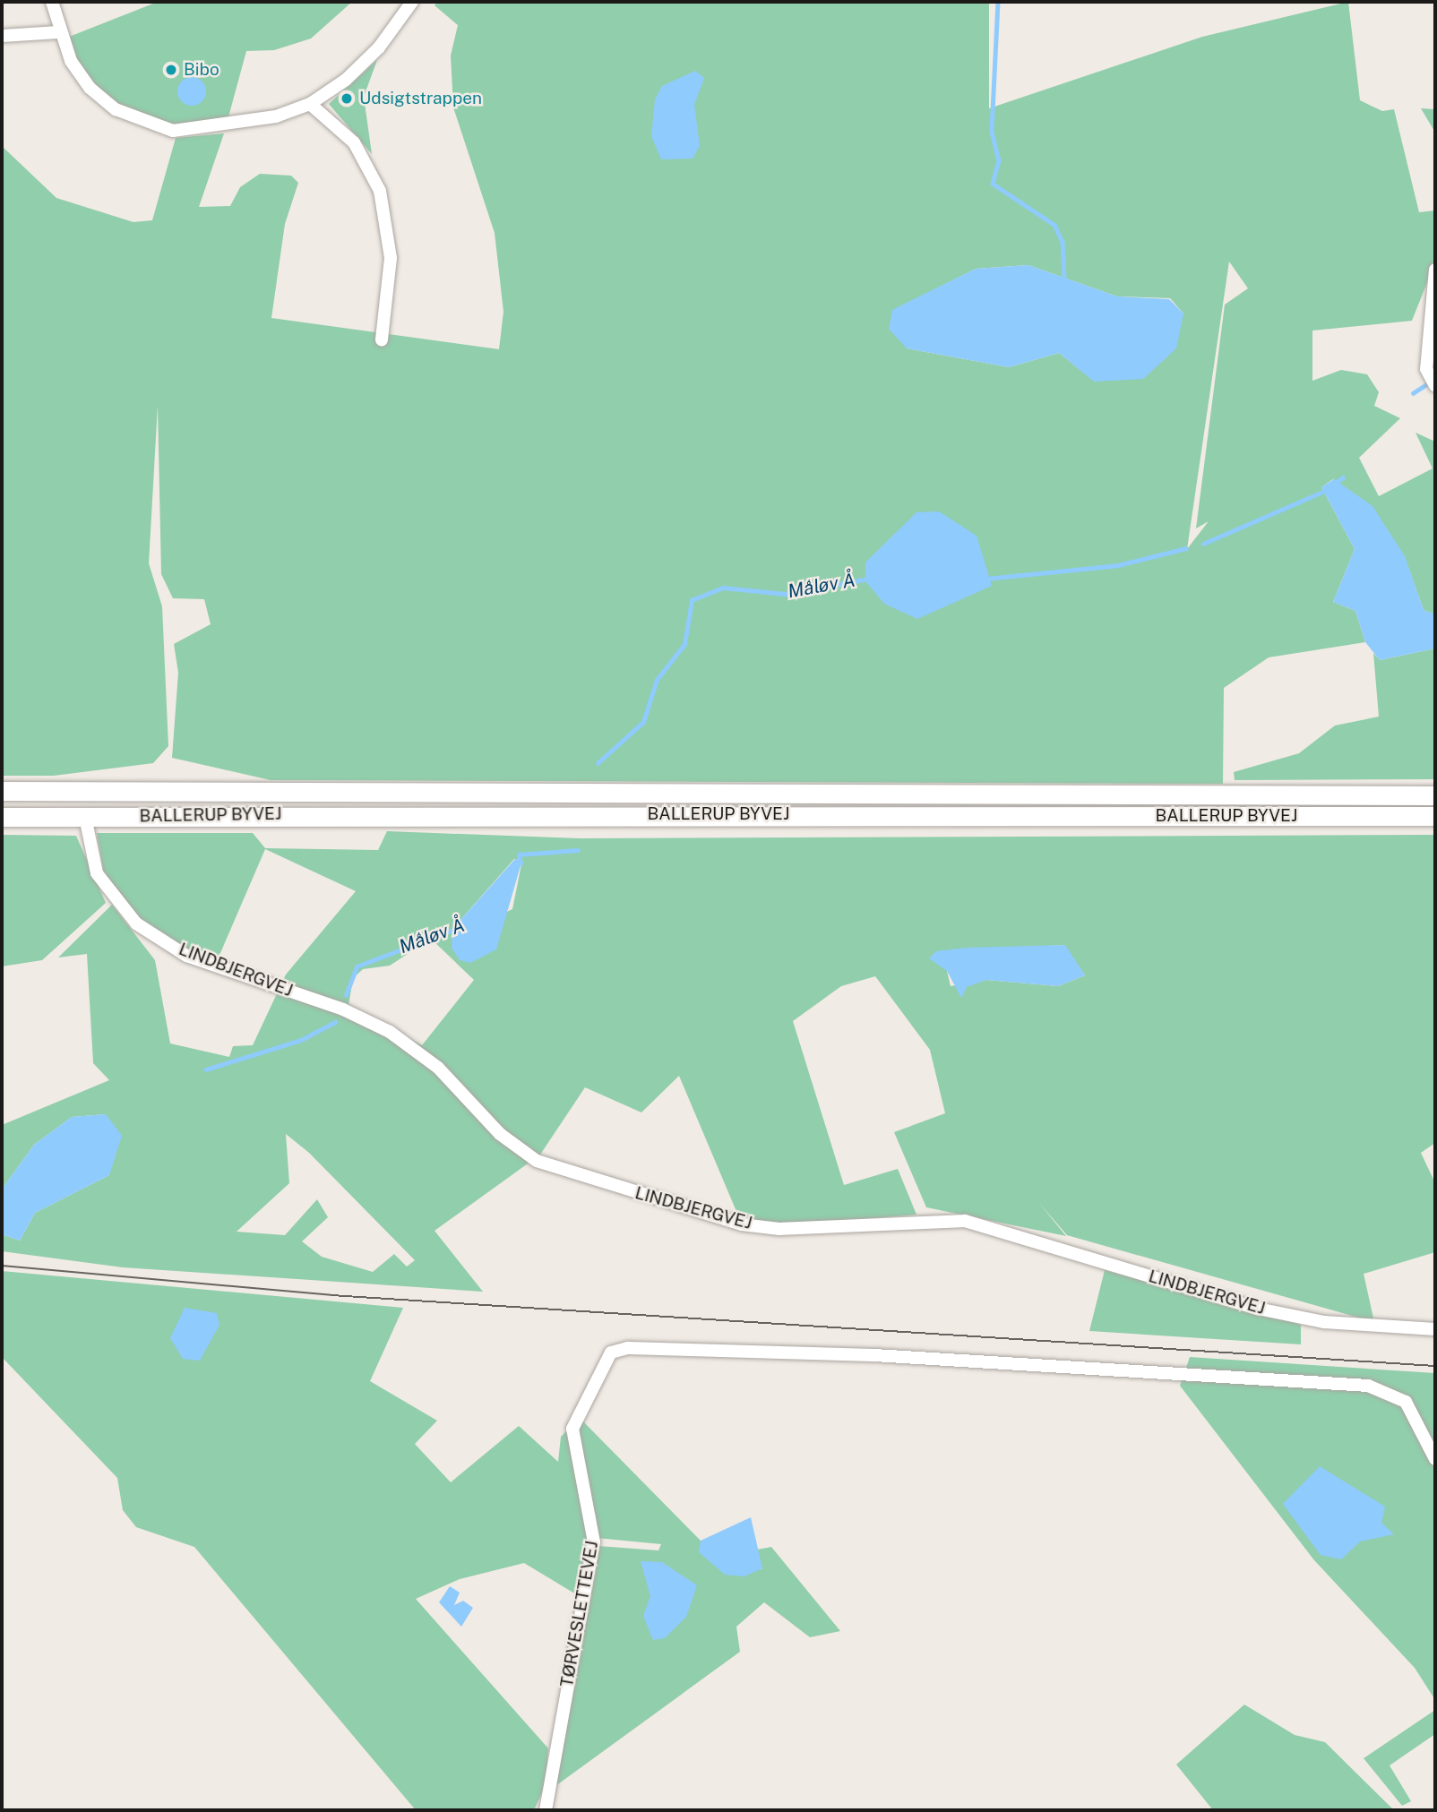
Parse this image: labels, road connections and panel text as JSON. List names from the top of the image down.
{
  "streets": {
    "main road": ["BALLERUP BYVEJ"],
    "street": ["LINDBJERGVEJ", "TØRVESLETTEVEJ"]
  },
  "crossings": [
    ["BALLERUP BYVEJ", "LINDBJERGVEJ"]
  ],
  "water": ["Måløv Å"],
  "places": ["Bibo", "Udsigtstrappen"]
}
